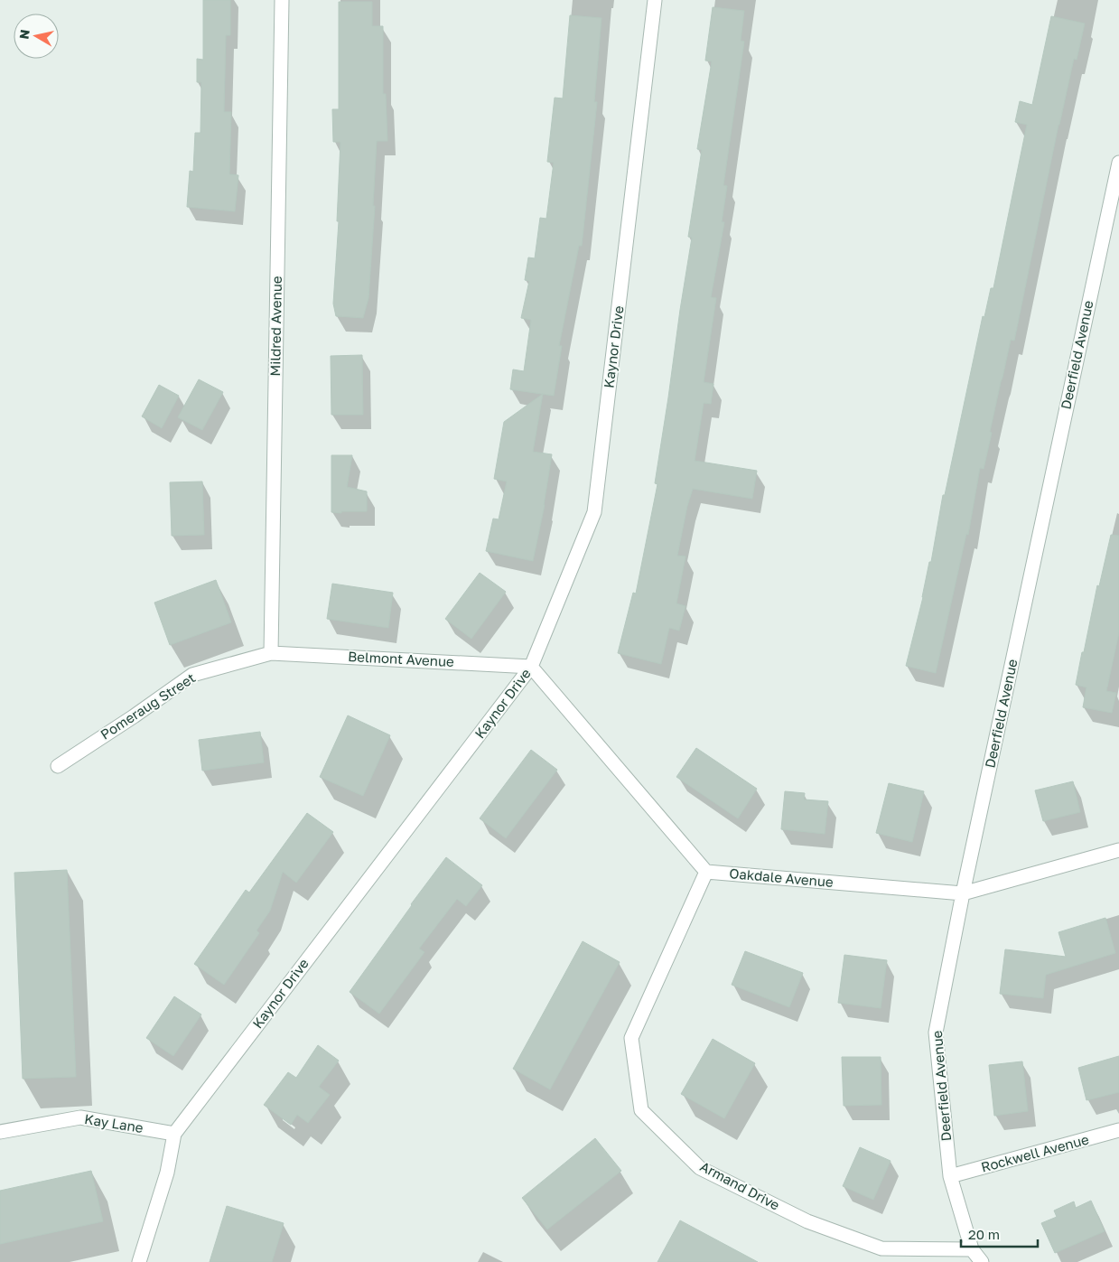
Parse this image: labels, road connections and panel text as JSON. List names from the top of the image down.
{
  "streets": {
    "street": [
      "Mildred Avenue",
      "Kaynor Drive",
      "Deerfield Avenue",
      "Belmont Avenue",
      "Pomeraug Street",
      "Oakdale Avenue",
      "Kay Lane",
      "Rockwell Avenue",
      "Armand Drive"
    ]
  },
  "crossings": [
    ["Mildred Avenue", "Belmont Avenue"],
    ["Mildred Avenue", "Pomeraug Street"],
    ["Kaynor Drive", "Belmont Avenue"],
    ["Kaynor Drive", "Kay Lane"],
    ["Deerfield Avenue", "Oakdale Avenue"],
    ["Deerfield Avenue", "Rockwell Avenue"],
    ["Deerfield Avenue", "Armand Drive"],
    ["Belmont Avenue", "Pomeraug Street"],
    ["Oakdale Avenue", "Armand Drive"]
  ],
  "scale_bar": "20 m",
  "north": "left"
}
